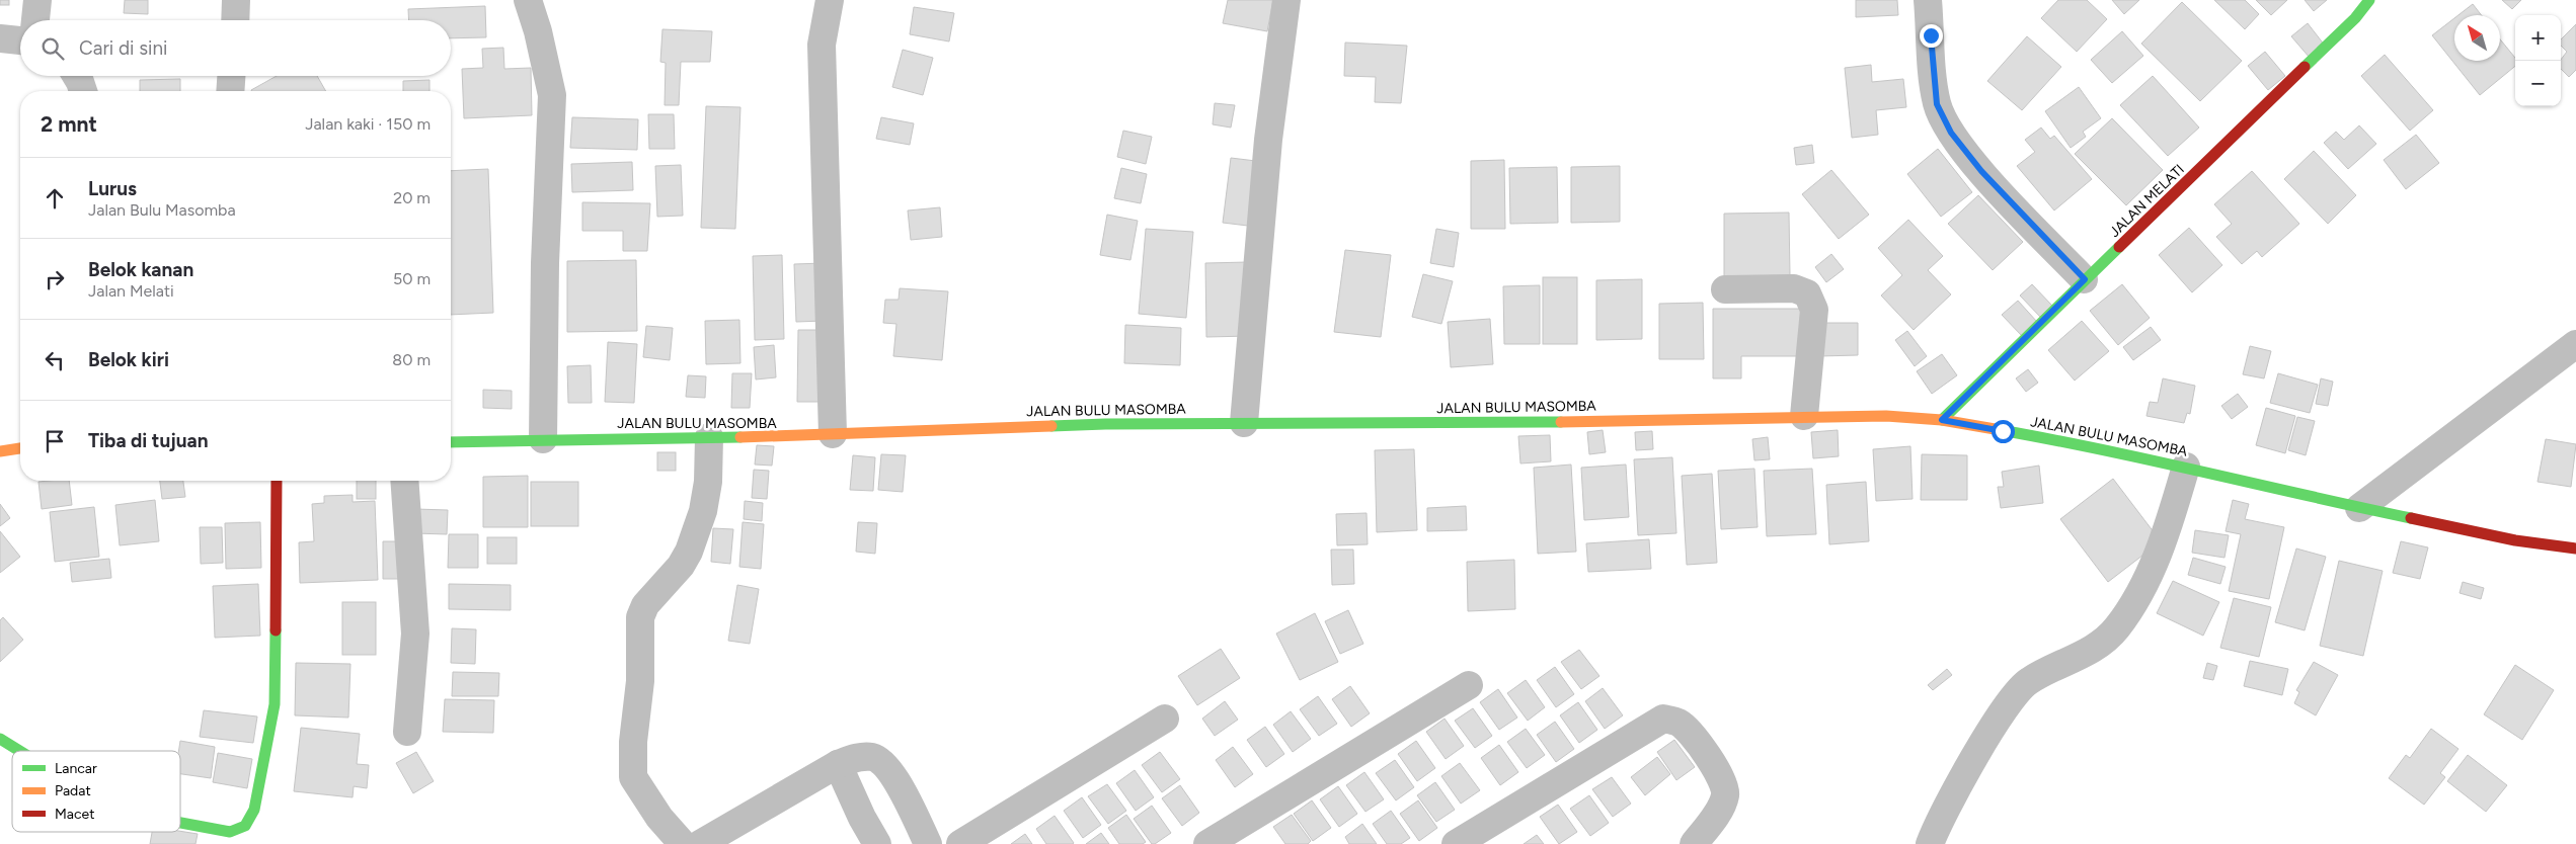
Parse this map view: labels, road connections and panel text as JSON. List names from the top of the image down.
{
  "streets": {
    "street": ["JALAN MELATI", "JALAN BULU MASOMBA"]
  },
  "crossings": [
    ["JALAN MELATI", "JALAN BULU MASOMBA"]
  ],
  "legend": ["Lancar", "Padat", "Macet"],
  "north": "top left",
  "page": {
    "map_buttons": ["+", "−"],
    "search": "Cari di sini",
    "heading": ["2 mnt", "Jalan kaki · 150 m"],
    "list": [
      ["Lurus", "Jalan Bulu Masomba", "20 m"],
      ["Belok kanan", "Jalan Melati", "50 m"],
      ["Belok kiri", "80 m"],
      "Tiba di tujuan"
    ]
  }
}
